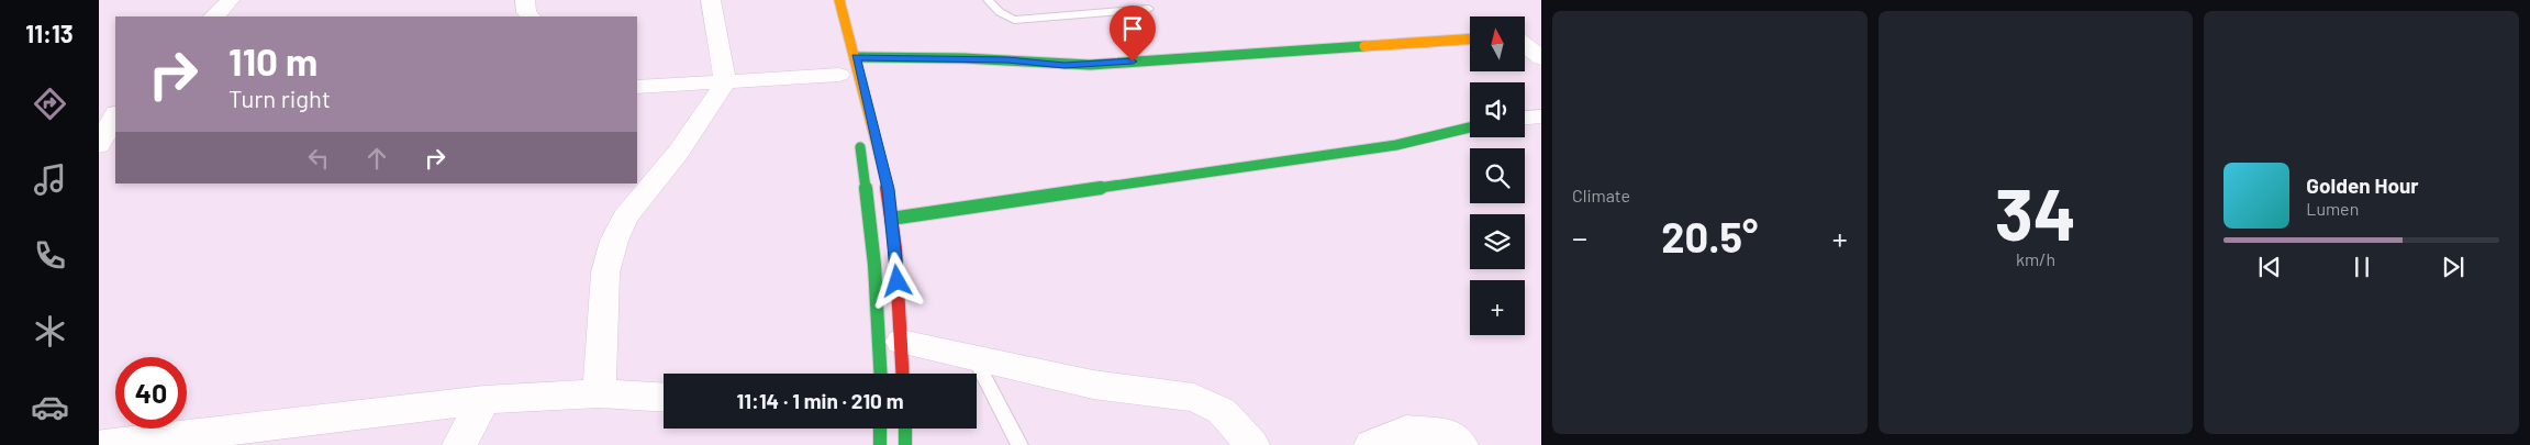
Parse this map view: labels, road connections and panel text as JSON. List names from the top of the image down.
{
  "north": "top",
  "page": {
    "tabs": "11:13",
    "tile": [
      "Climate",
      ["34", "km/h"]
    ],
    "map_buttons": "+",
    "turn": ["110 m", "Turn right"],
    "song": ["Golden Hour", "Lumen"],
    "heat": ["−", "20.5°", "+"],
    "limit": "40",
    "trip": "11:14 · 1 min · 210 m"
  }
}
